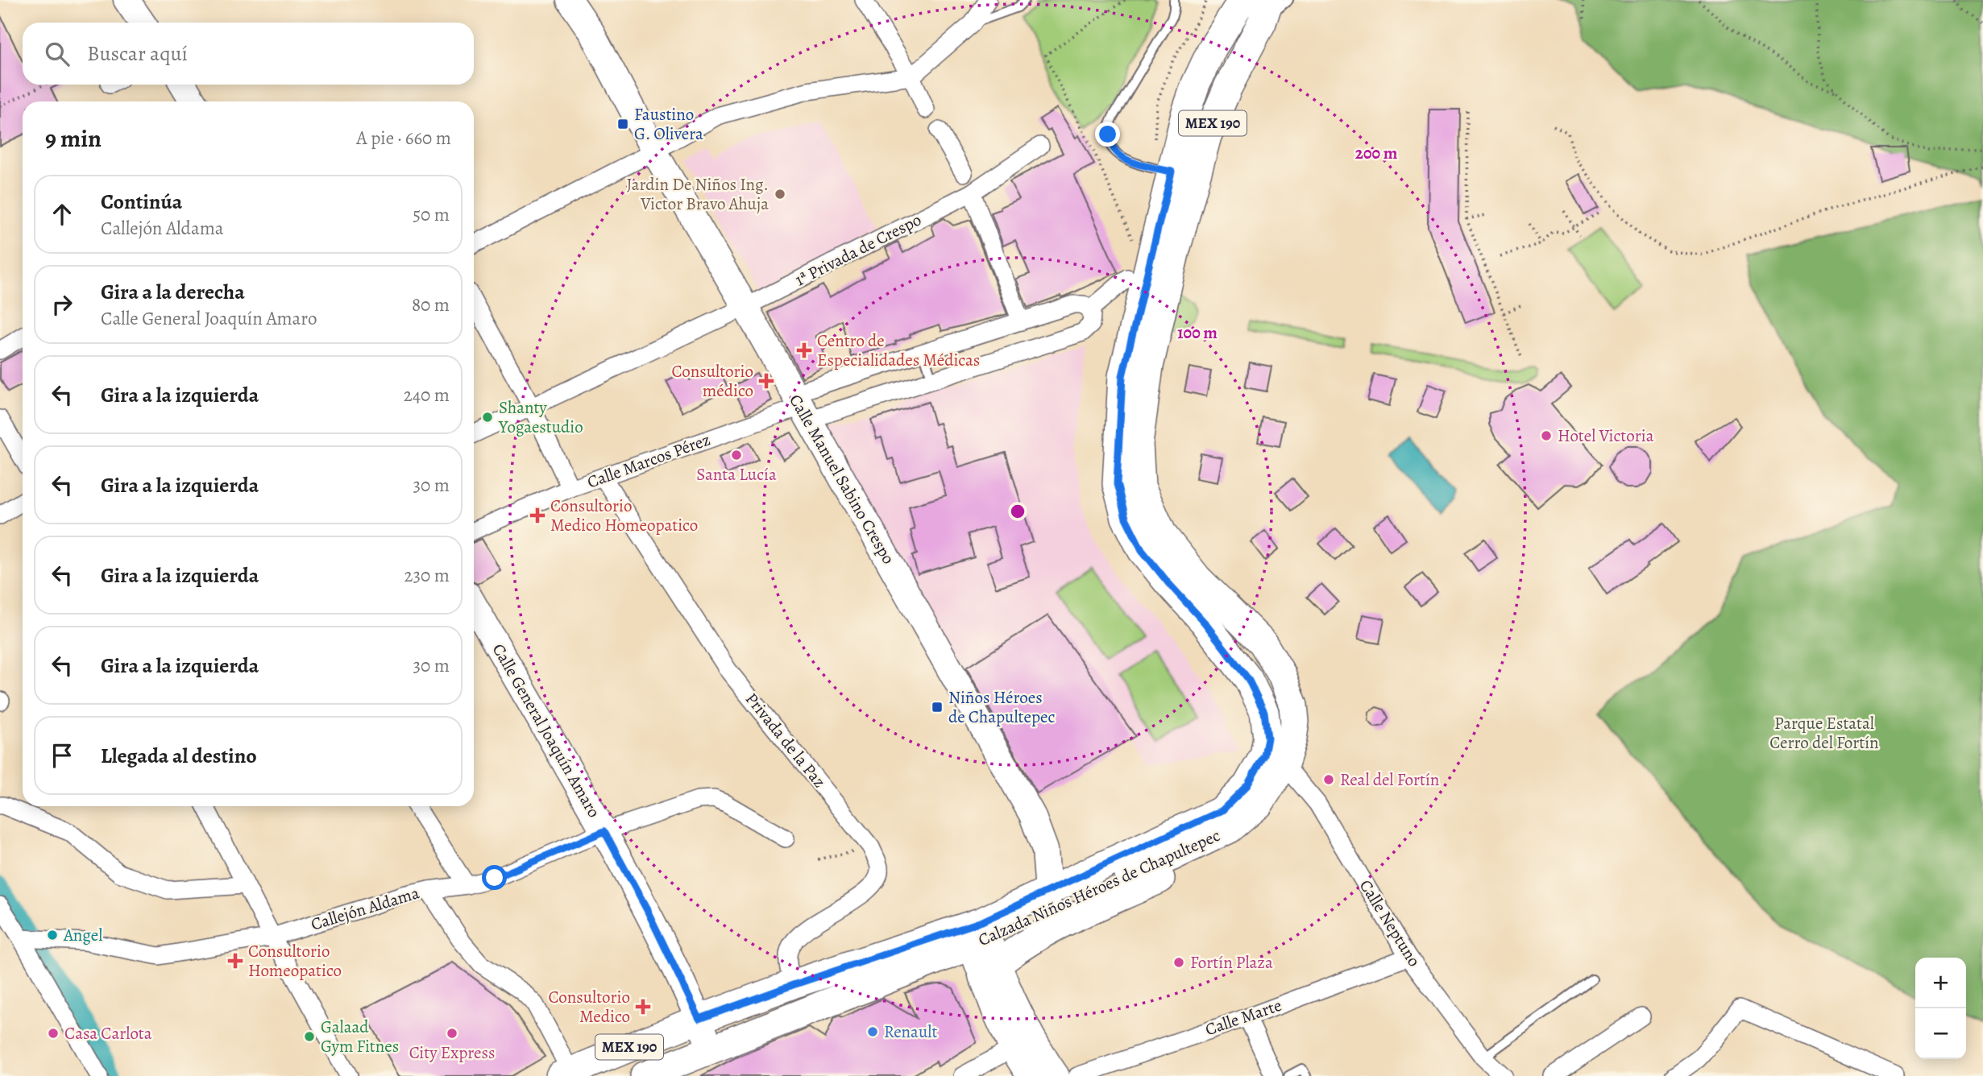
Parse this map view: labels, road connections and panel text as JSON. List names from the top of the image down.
{
  "streets": {
    "main road": ["MEX 190", "Calzada Niños Héroes de Chapultepec"],
    "street": [
      "1ª Privada de Crespo",
      "Calle Marcos Pérez",
      "Calle Manuel Sabino Crespo",
      "Calle General Joaquín Amaro",
      "Privada de la Paz",
      "Callejón Aldama",
      "Calle Neptuno",
      "Calle Marte"
    ]
  },
  "crossings": [
    ["1ª Privada de Crespo", "Calle Manuel Sabino Crespo"],
    ["Calle Marcos Pérez", "Calle Manuel Sabino Crespo"],
    ["Calle Marcos Pérez", "Privada de la Paz"],
    ["Calle Manuel Sabino Crespo", "Calzada Niños Héroes de Chapultepec"],
    ["Calle General Joaquín Amaro", "Calzada Niños Héroes de Chapultepec"],
    ["Calle General Joaquín Amaro", "Callejón Aldama"],
    ["Privada de la Paz", "Calzada Niños Héroes de Chapultepec"],
    ["Calzada Niños Héroes de Chapultepec", "Calle Neptuno"],
    ["Calle Neptuno", "Calle Marte"]
  ],
  "parks": ["Parque Estatal Cerro del Fortín"],
  "places": {
    "transit": ["Faustino G. Olivera", "Niños Héroes de Chapultepec"],
    "other": [
      "Jardin De Niños Ing. Victor Bravo Ahuja",
      "Shanty Yogaestudio",
      "Hotel Victoria",
      "Santa Lucía",
      "Real del Fortín",
      "Angel",
      "Fortín Plaza",
      "Renault",
      "Casa Carlota",
      "City Express",
      "Galaad Gym Fitnes"
    ],
    "health": [
      "Centro de Especialidades Médicas",
      "Consultorio médico",
      "Consultorio Medico Homeopatico",
      "Consultorio Homeopatico",
      "Consultorio Medico"
    ]
  },
  "page": {
    "search": "Buscar aquí",
    "heading": ["9 min", "A pie · 660 m"],
    "list": [
      ["Continúa", "Callejón Aldama", "50 m"],
      ["Gira a la derecha", "Calle General Joaquín Amaro", "80 m"],
      ["Gira a la izquierda", "240 m"],
      ["Gira a la izquierda", "30 m"],
      ["Gira a la izquierda", "230 m"],
      ["Gira a la izquierda", "30 m"],
      "Llegada al destino"
    ],
    "map_buttons": ["+", "−"]
  },
  "rings": ["200 m", "100 m"]
}
